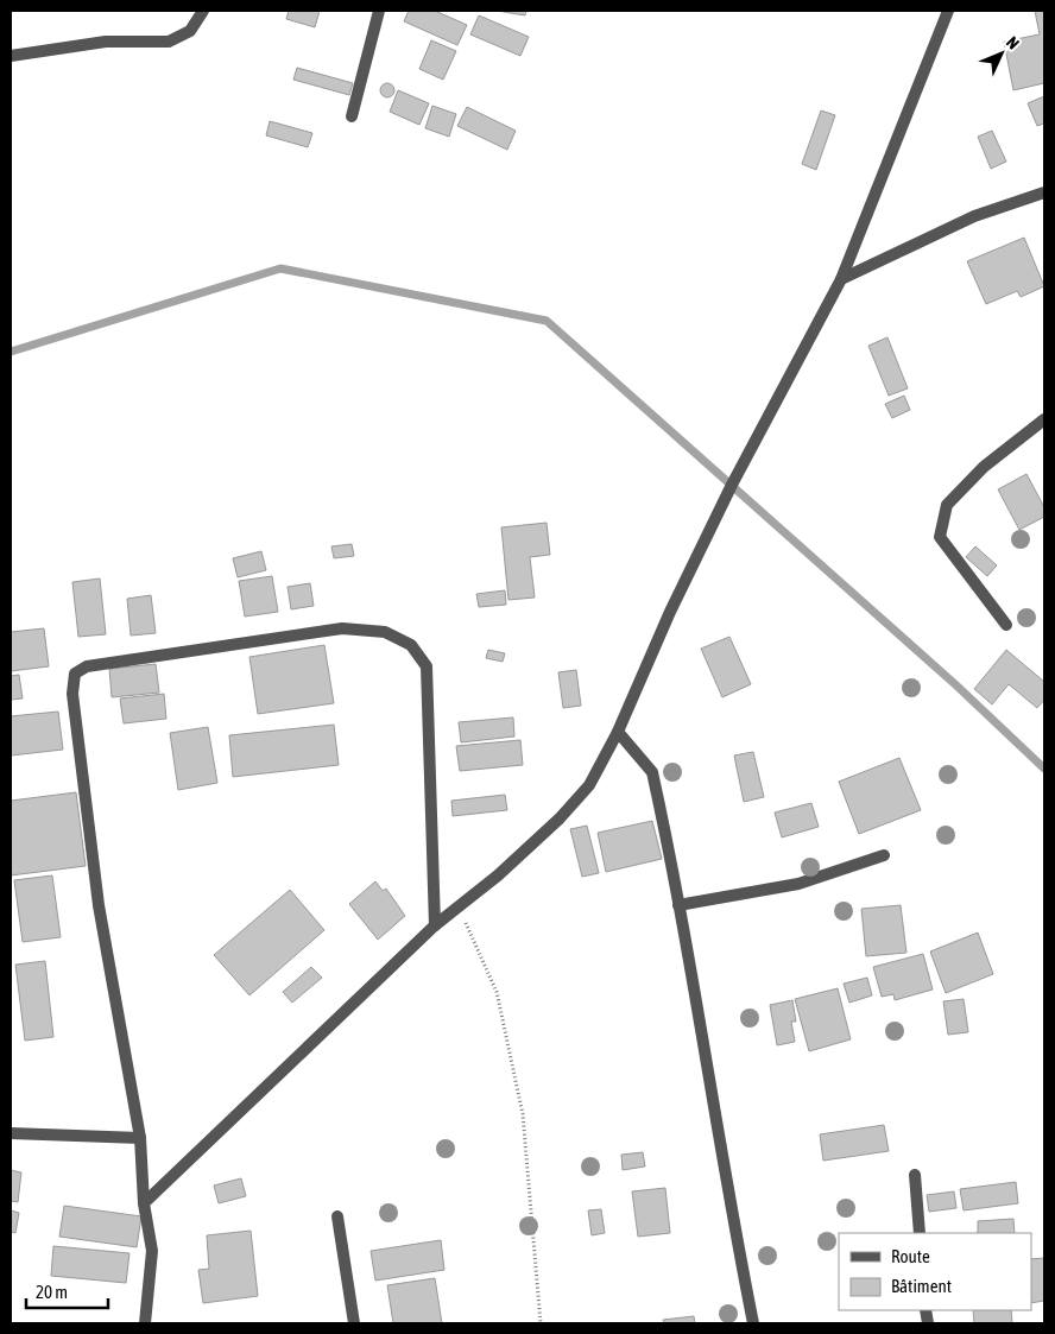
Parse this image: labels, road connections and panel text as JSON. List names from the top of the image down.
{
  "legend": ["Route", "Bâtiment"],
  "scale_bar": "20 m",
  "north": "top right"
}
